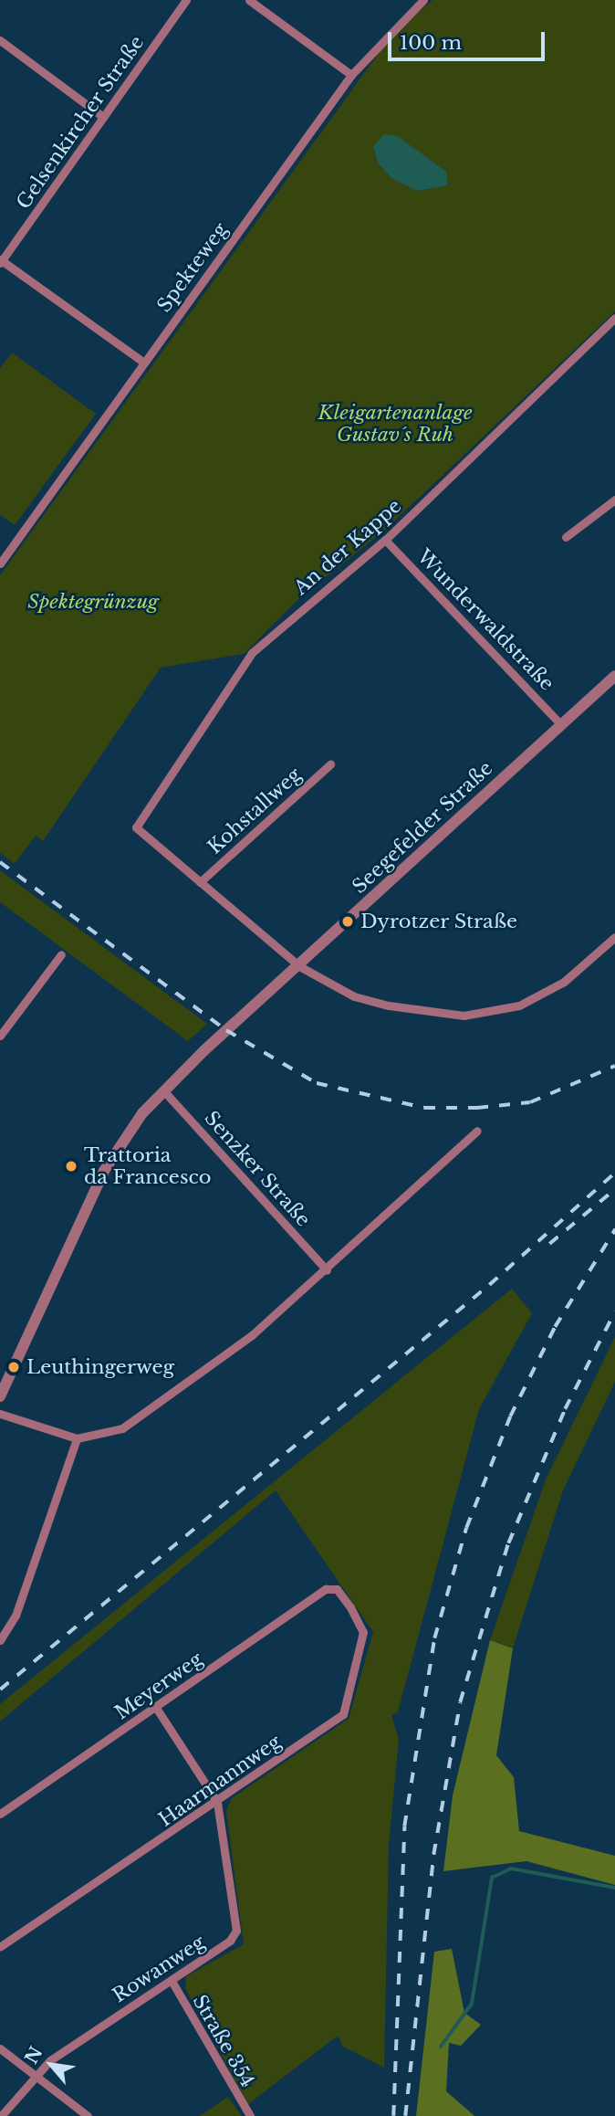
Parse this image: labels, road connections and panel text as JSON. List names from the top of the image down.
{
  "streets": {
    "street": [
      "Gelsenkircher Straße",
      "Spekteweg",
      "An der Kappe",
      "Wunderwaldstraße",
      "Kohstallweg",
      "Seegefelder Straße",
      "Senzker Straße",
      "Meyerweg",
      "Haarmannweg",
      "Rowanweg",
      "Straße 354"
    ]
  },
  "crossings": [
    ["An der Kappe", "Wunderwaldstraße"],
    ["An der Kappe", "Kohstallweg"],
    ["Wunderwaldstraße", "Seegefelder Straße"],
    ["Seegefelder Straße", "Senzker Straße"],
    ["Meyerweg", "Haarmannweg"],
    ["Haarmannweg", "Rowanweg"],
    ["Rowanweg", "Straße 354"]
  ],
  "parks": ["Kleigartenanlage Gustav´s Ruh", "Spektegrünzug"],
  "places": ["Dyrotzer Straße", "Trattoria da Francesco", "Leuthingerweg"],
  "scale_bar": "100 m",
  "north": "top left"
}
